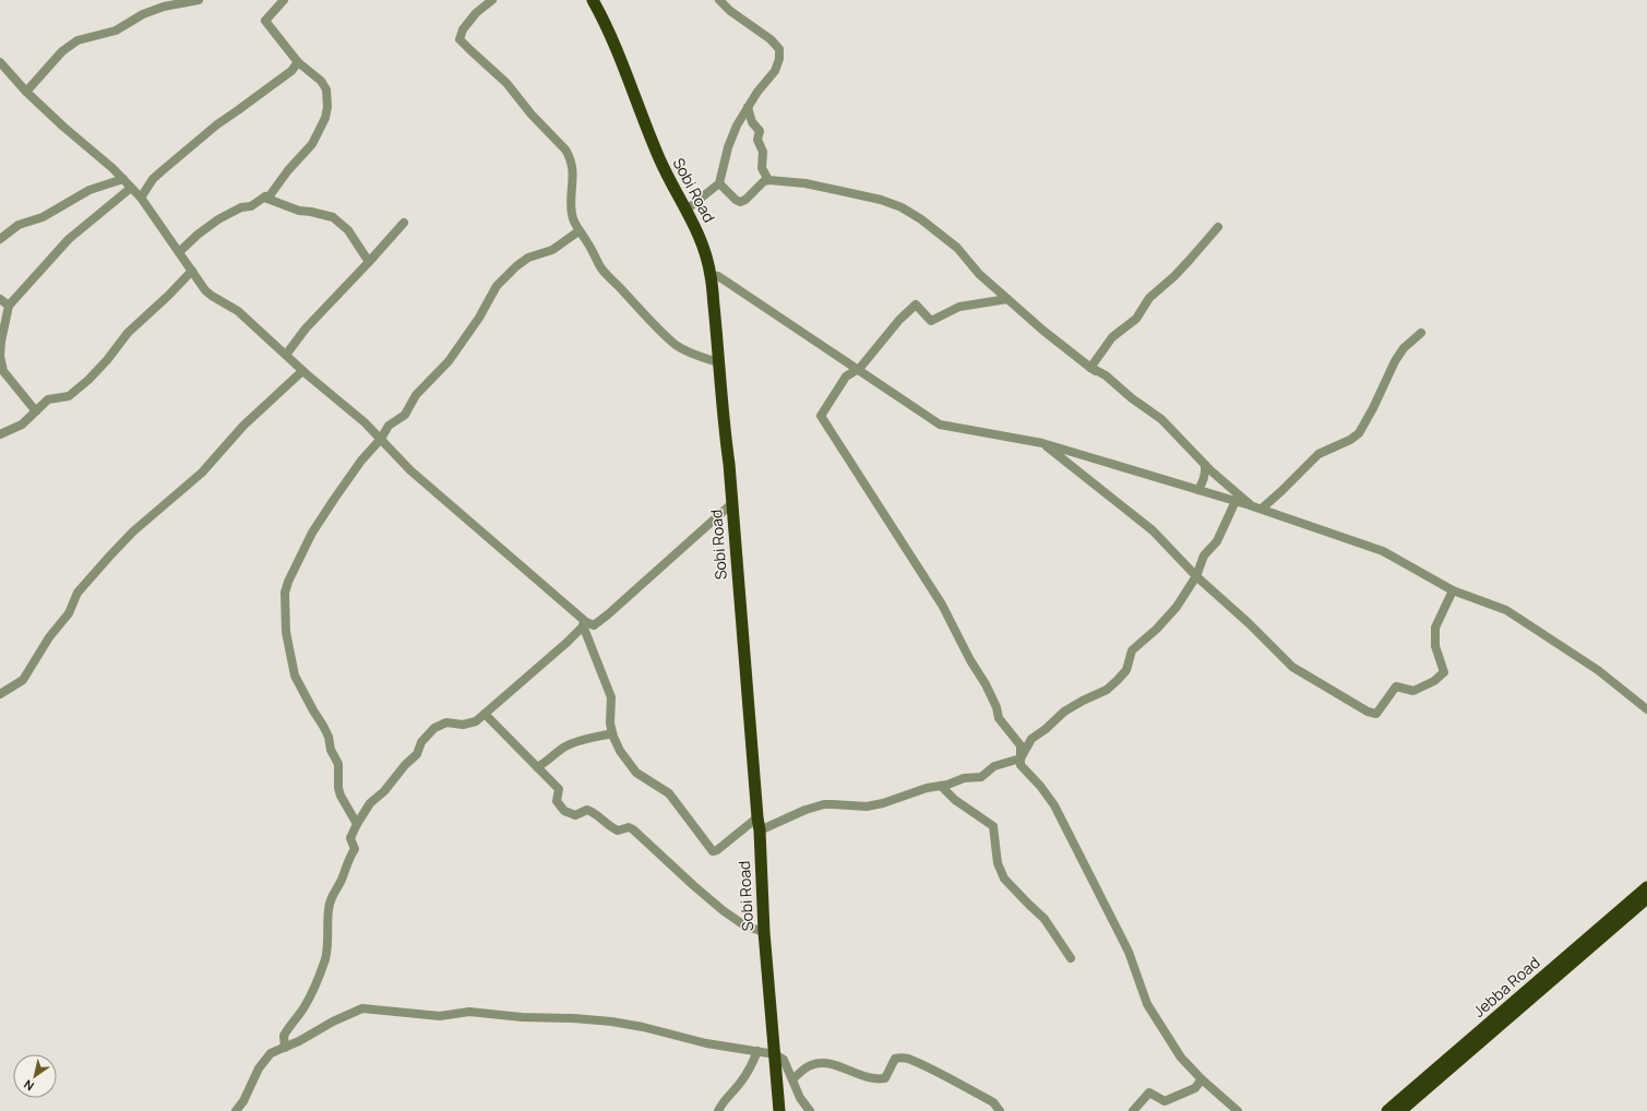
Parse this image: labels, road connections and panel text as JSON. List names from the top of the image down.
{
  "streets": {
    "highway": ["Sobi Road", "Jebba Road"]
  },
  "north": "bottom left"
}
